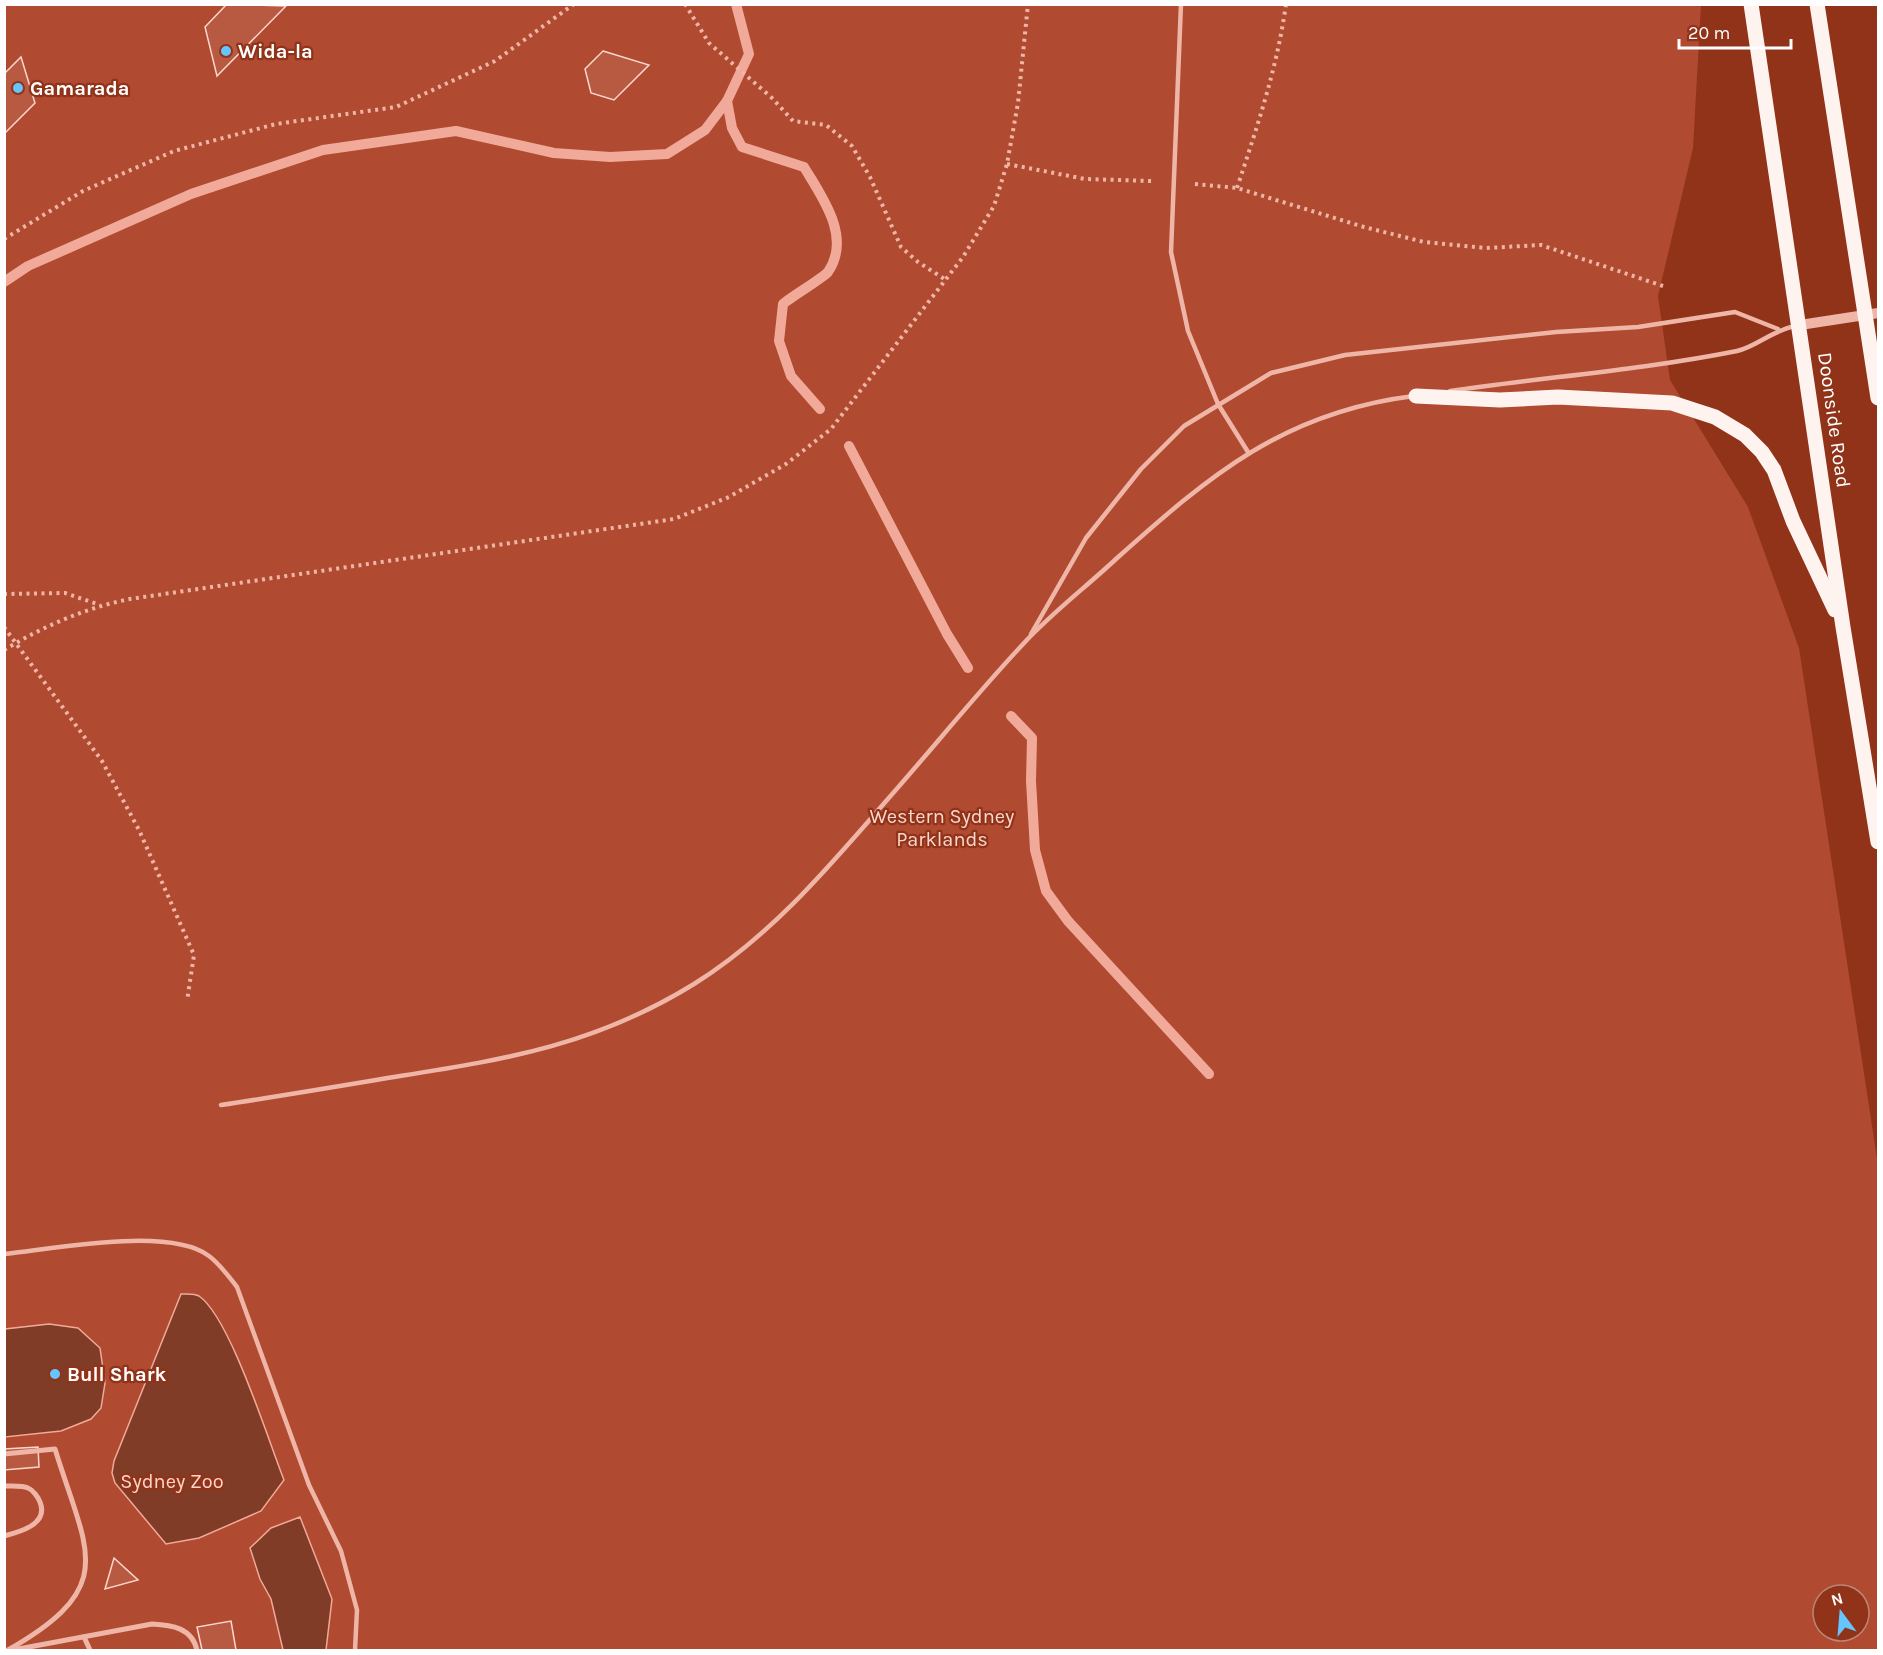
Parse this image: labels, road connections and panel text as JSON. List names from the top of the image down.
{
  "streets": {
    "main road": ["Doonside Road"]
  },
  "parks": ["Western Sydney Parklands", "Sydney Zoo"],
  "places": ["Wida-la", "Gamarada", "Bull Shark"],
  "scale_bar": "20 m",
  "north": "top"
}
